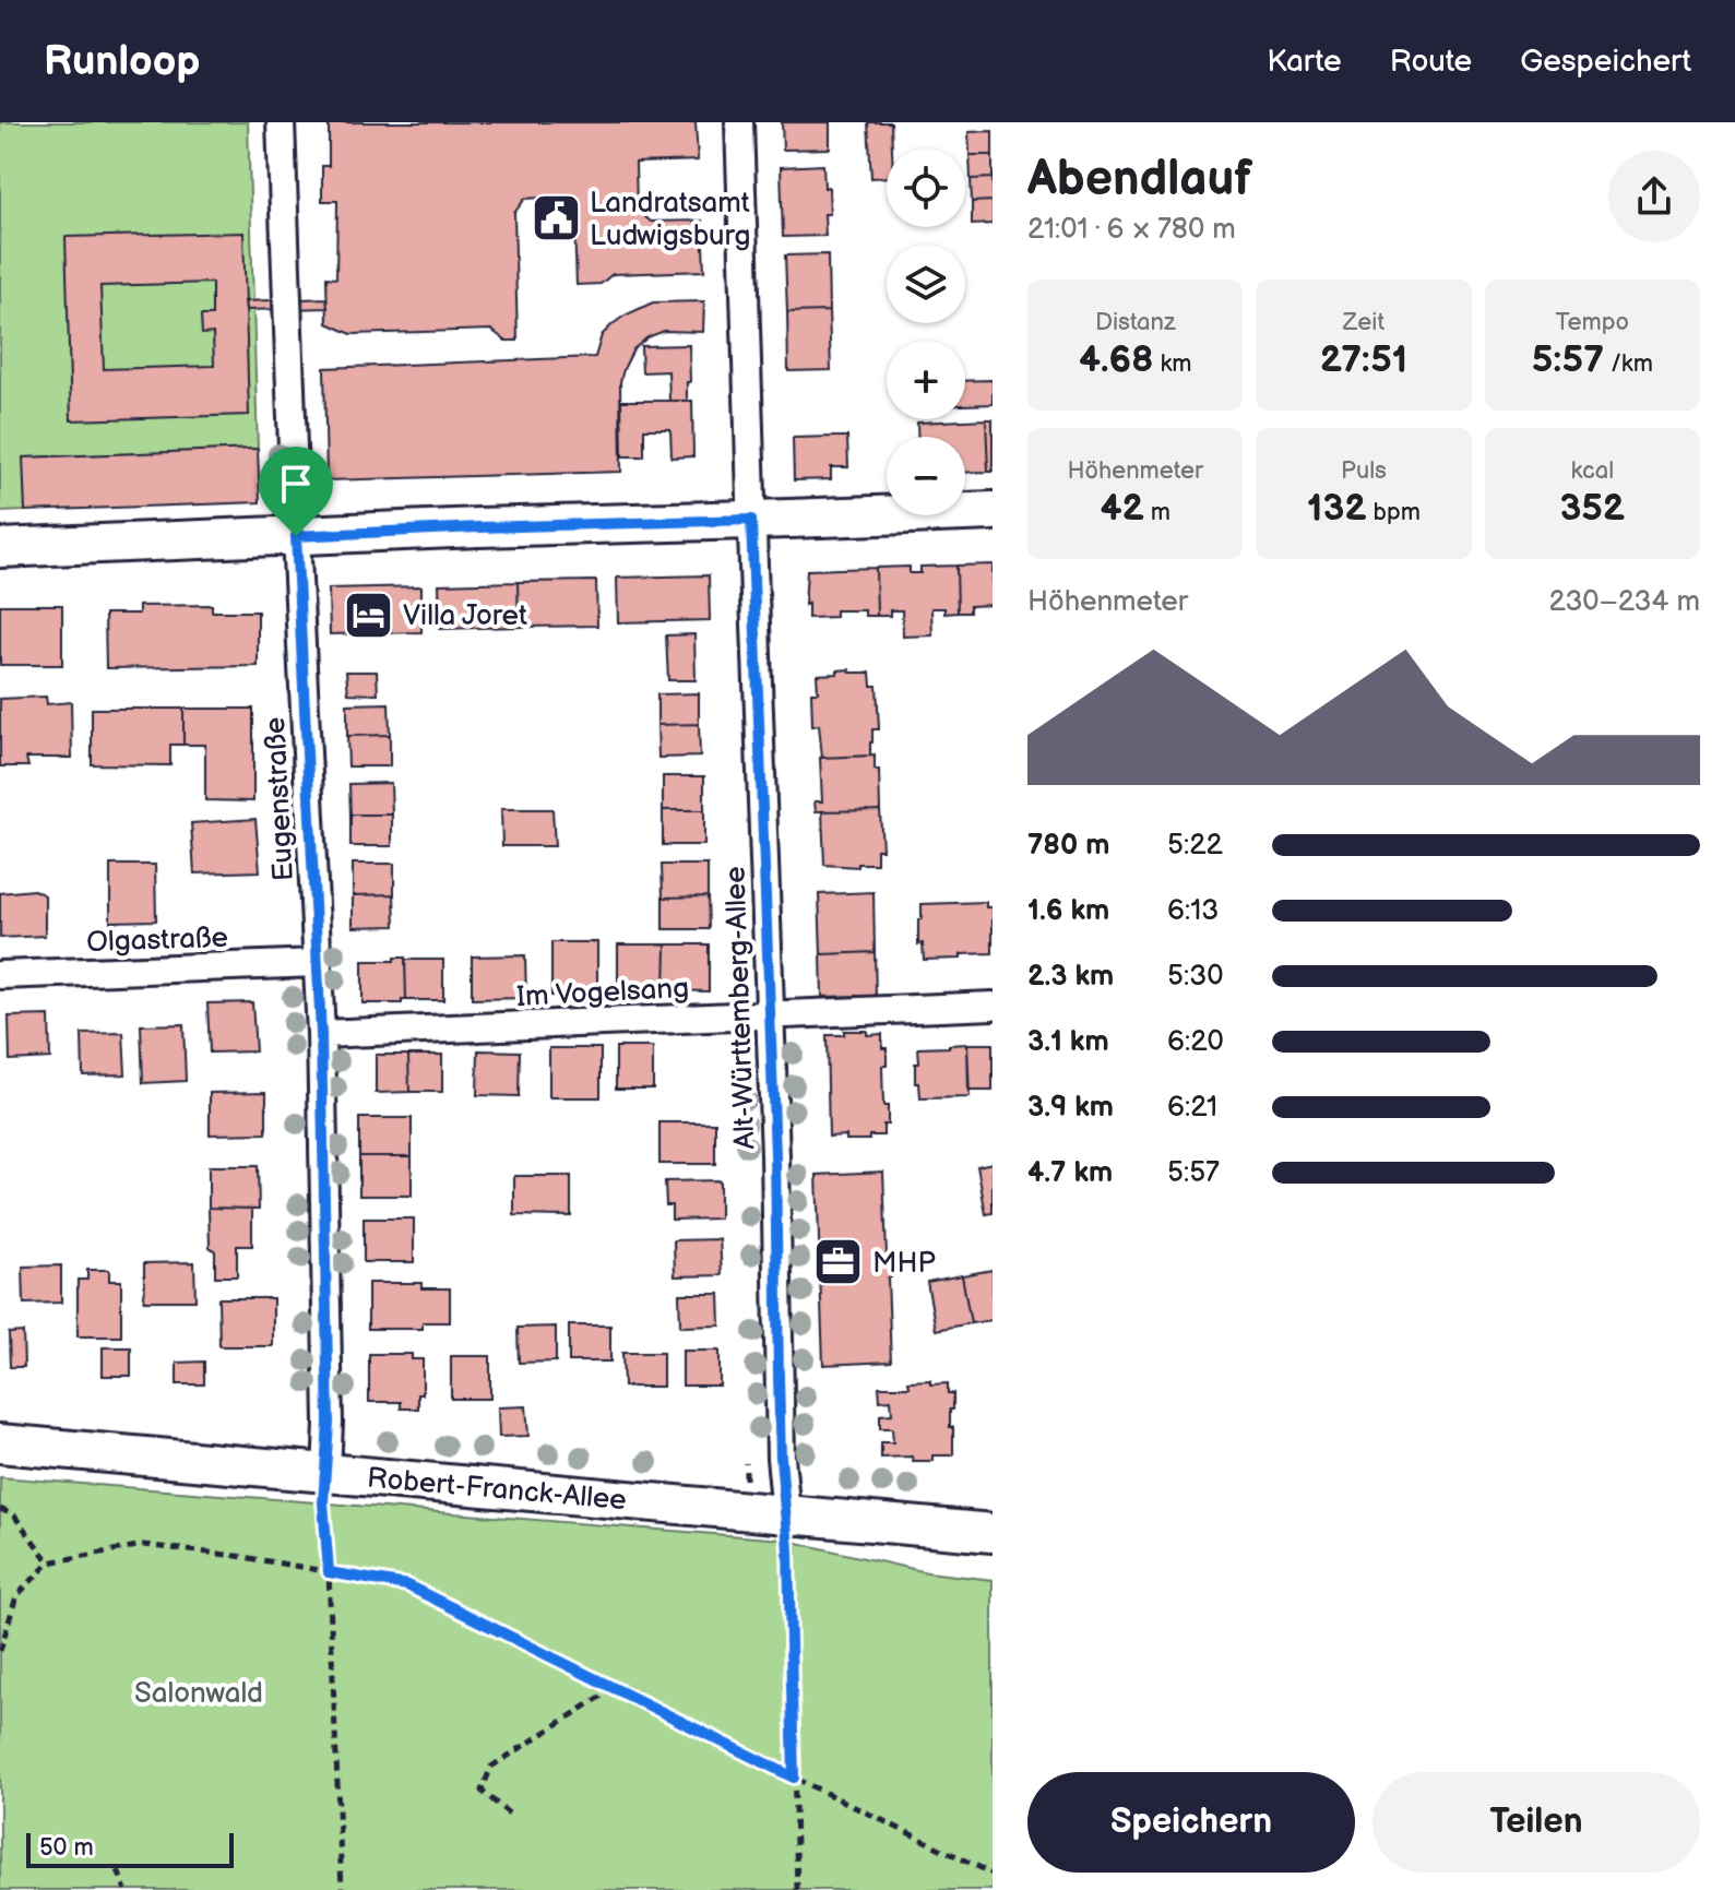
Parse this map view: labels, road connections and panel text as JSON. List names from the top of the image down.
{
  "streets": {
    "main road": ["Robert-Franck-Allee"],
    "street": [
      "Eugenstraße",
      "Olgastraße",
      "Im Vogelsang",
      "Alt-Württemberg-Allee"
    ]
  },
  "crossings": [
    ["Eugenstraße", "Olgastraße"],
    ["Eugenstraße", "Im Vogelsang"],
    ["Eugenstraße", "Robert-Franck-Allee"],
    ["Im Vogelsang", "Alt-Württemberg-Allee"],
    ["Alt-Württemberg-Allee", "Robert-Franck-Allee"]
  ],
  "parks": ["Salonwald"],
  "places": {
    "public building": ["Landratsamt Ludwigsburg"],
    "hotel": ["Villa Joret"],
    "office": ["MHP"]
  },
  "scale_bar": "50 m",
  "page": {
    "header": "Runloop",
    "nav": ["Karte", "Route", "Gespeichert"],
    "heading": ["Abendlauf", "21:01 · 6 × 780 m"],
    "map_buttons": ["+", "−"],
    "stats": [
      ["Distanz", "4.68 km"],
      ["Zeit", "27:51"],
      ["Tempo", "5:57 /km"],
      ["Höhenmeter", "42 m"],
      ["Puls", "132 bpm"],
      ["kcal", "352"]
    ],
    "chart": ["Höhenmeter", "230–234 m"],
    "list": [
      {
        "name": "780 m",
        "note": "5:22"
      },
      {
        "name": "1.6 km",
        "note": "6:13"
      },
      {
        "name": "2.3 km",
        "note": "5:30"
      },
      {
        "name": "3.1 km",
        "note": "6:20"
      },
      {
        "name": "3.9 km",
        "note": "6:21"
      },
      {
        "name": "4.7 km",
        "note": "5:57"
      }
    ],
    "buttons": ["Speichern", "Teilen"],
    "scale": "50 m"
  }
}
